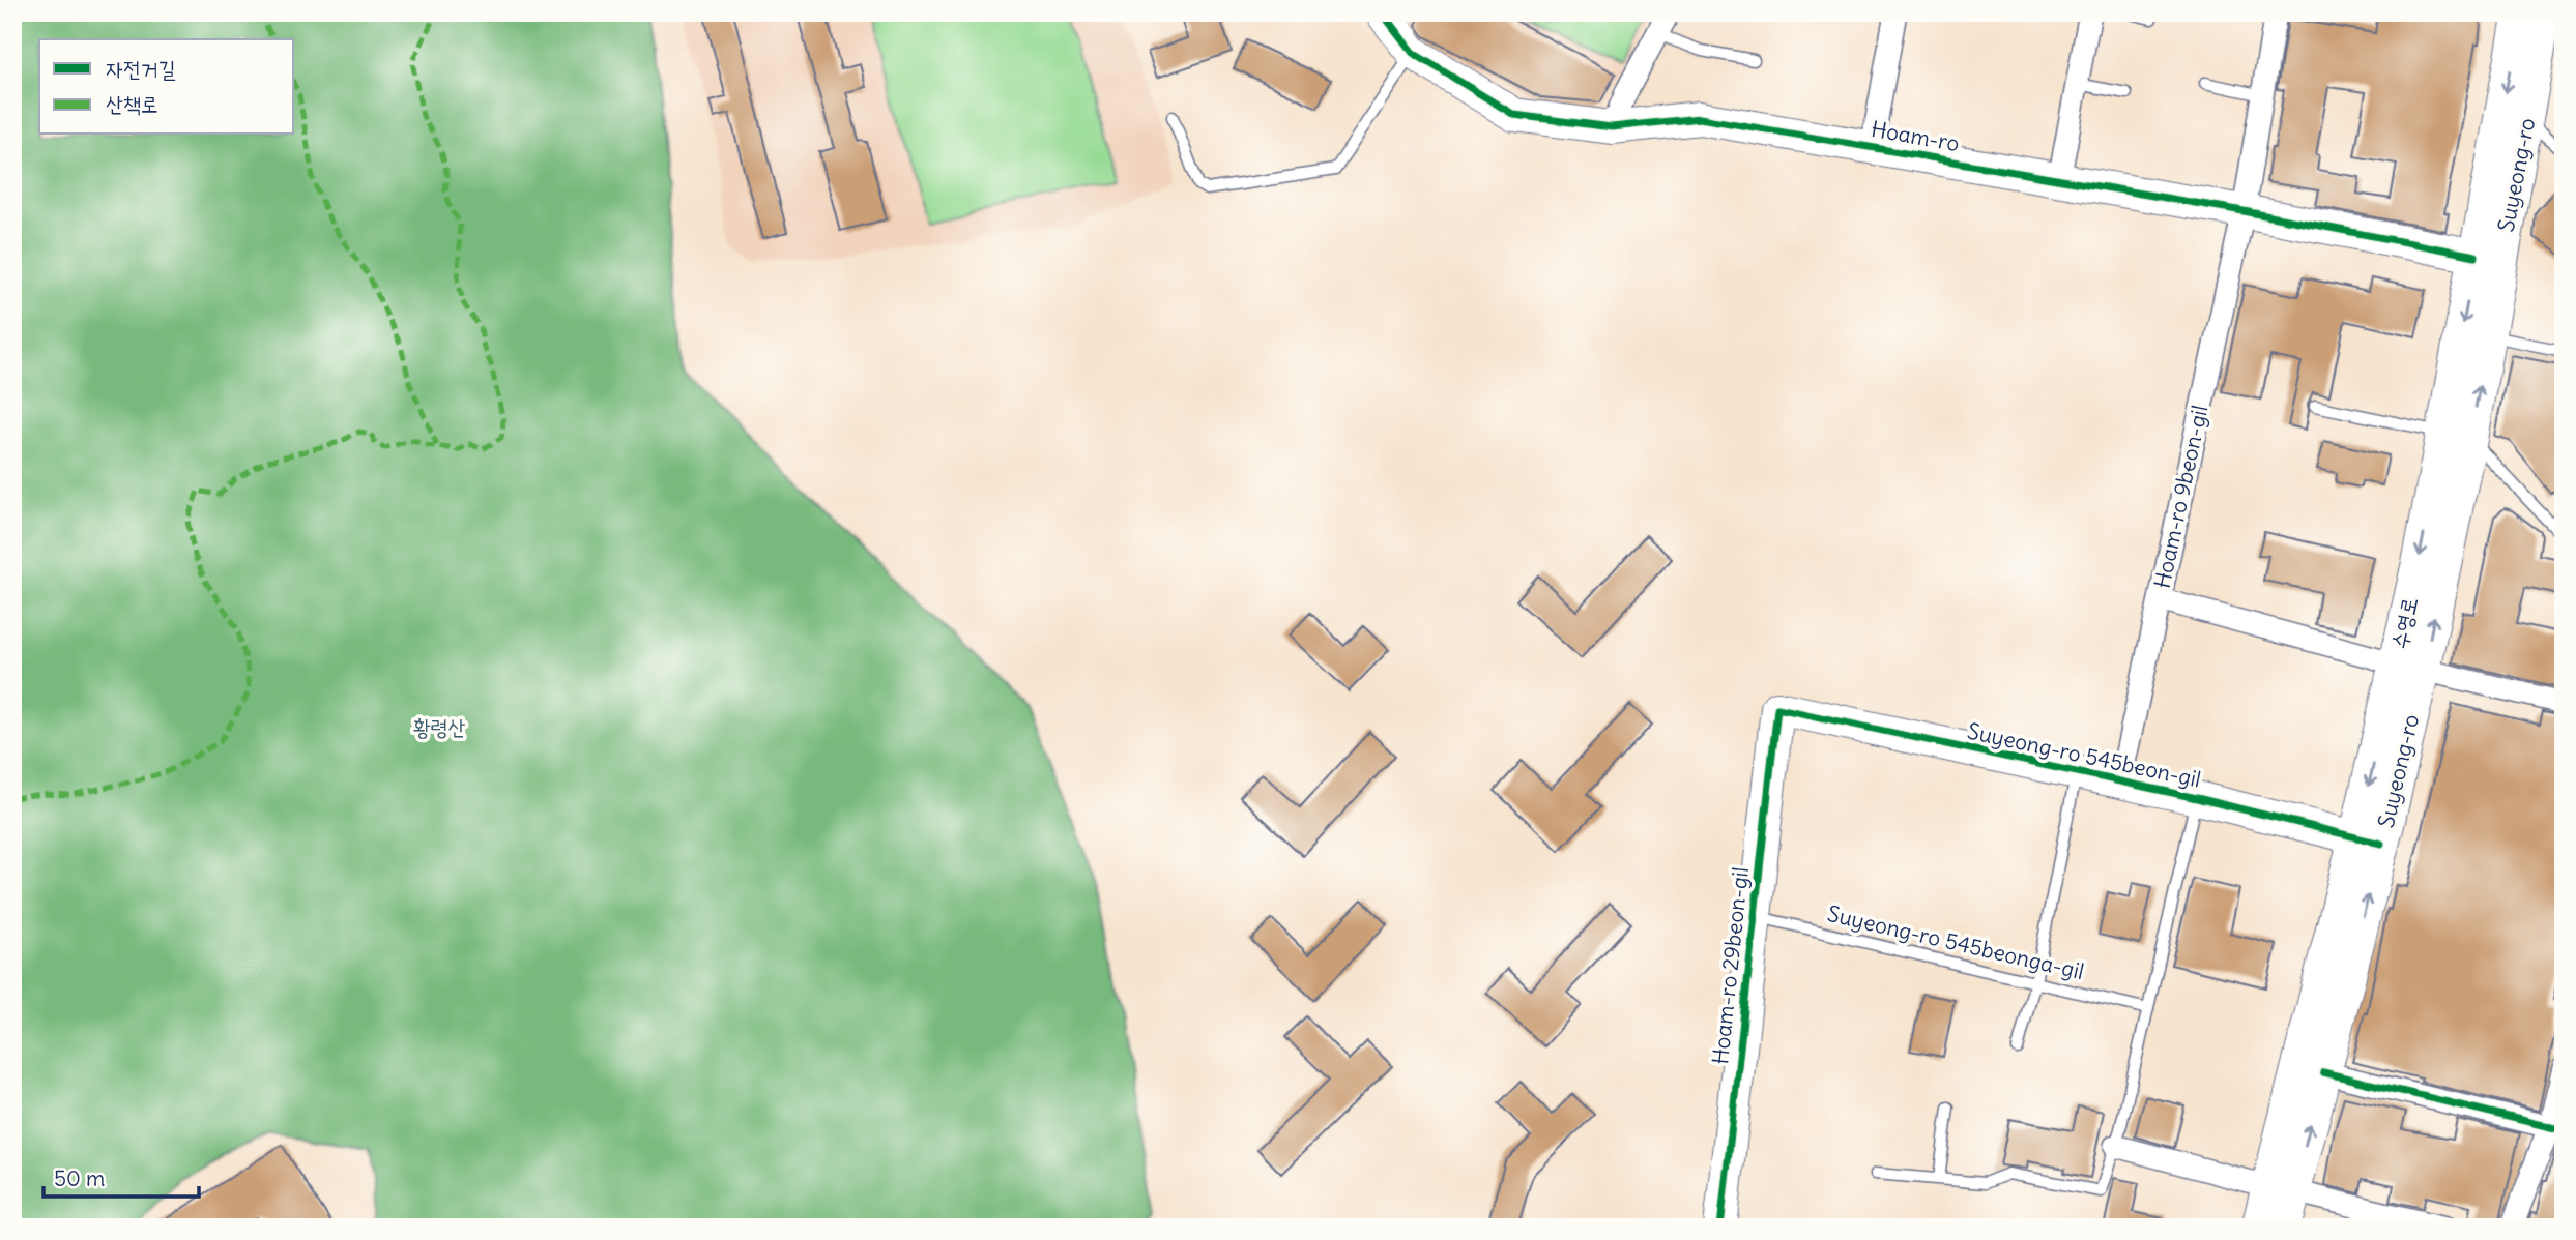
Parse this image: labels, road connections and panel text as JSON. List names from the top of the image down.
{
  "streets": {
    "street": [
      "Hoam-ro",
      "Suyeong-ro",
      "Hoam-ro 9beon-gil",
      "Suyeong-ro 545beon-gil",
      "Hoam-ro 29beon-gil"
    ],
    "lane": ["Suyeong-ro 545beonga-gil"]
  },
  "crossings": [
    ["Hoam-ro", "Hoam-ro 9beon-gil"],
    ["Suyeong-ro", "Suyeong-ro 545beon-gil"],
    ["Hoam-ro 9beon-gil", "Suyeong-ro 545beon-gil"],
    ["Suyeong-ro 545beon-gil", "Suyeong-ro 545beonga-gil"],
    ["Suyeong-ro 545beon-gil", "Hoam-ro 29beon-gil"],
    ["Suyeong-ro 545beonga-gil", "Hoam-ro 29beon-gil"]
  ],
  "parks": ["황령산"],
  "legend": ["자전거길", "산책로"],
  "scale_bar": "50 m"
}
